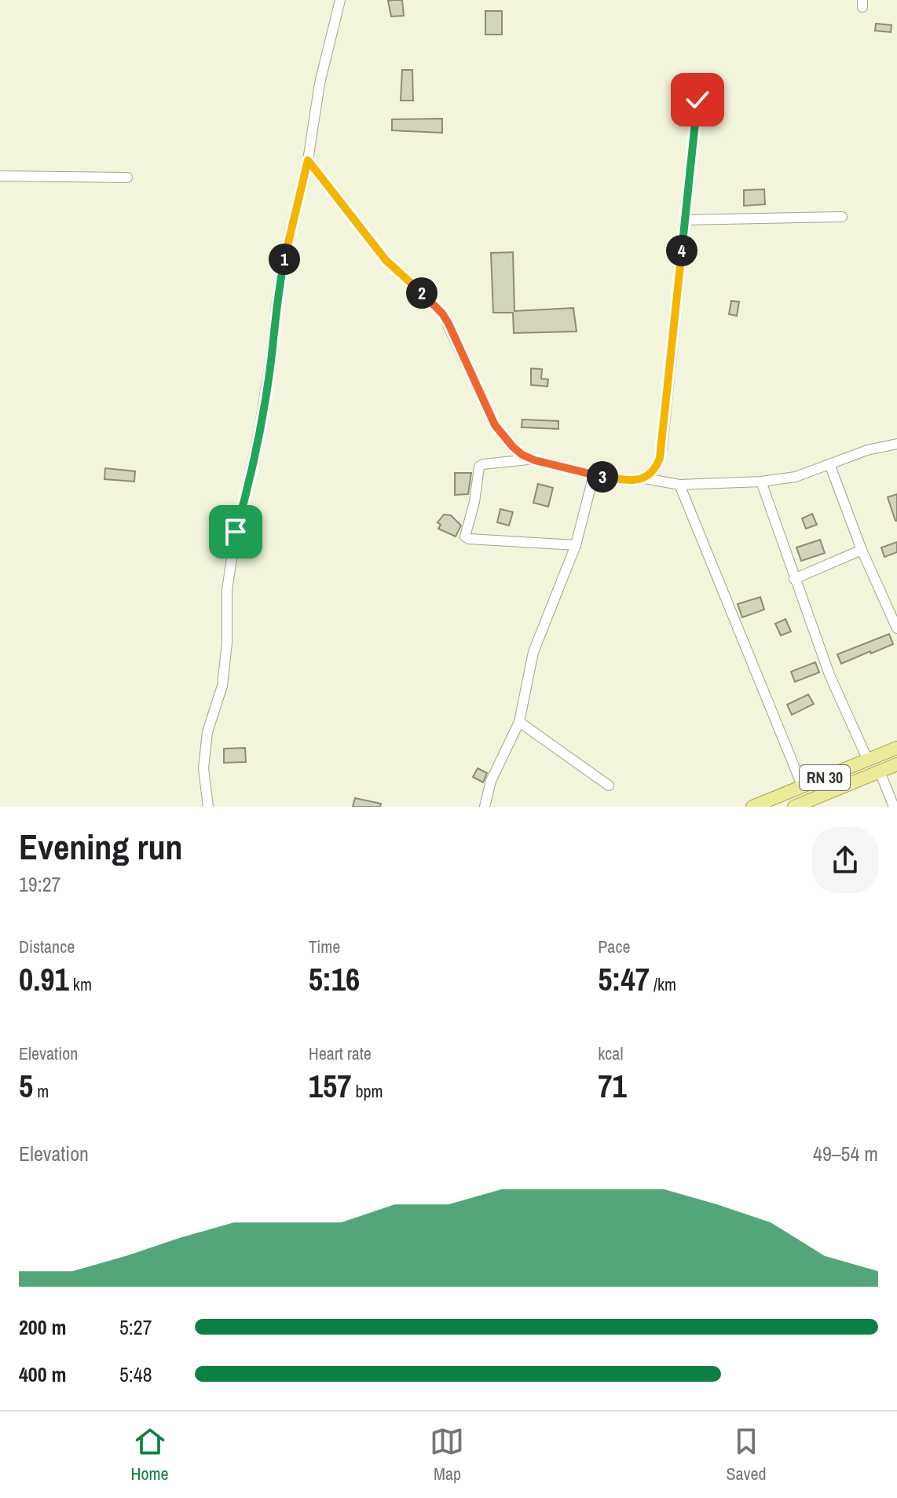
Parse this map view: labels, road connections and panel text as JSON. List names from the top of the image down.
{
  "streets": {
    "main road": ["RN 30"]
  },
  "page": {
    "pins": [
      "4",
      "1",
      "2",
      "3"
    ],
    "heading": ["Evening run", "19:27"],
    "stats": [
      ["Distance", "0.91 km"],
      ["Time", "5:16"],
      ["Pace", "5:47 /km"],
      ["Elevation", "5 m"],
      ["Heart rate", "157 bpm"],
      ["kcal", "71"]
    ],
    "chart": ["Elevation", "49–54 m"],
    "list": [
      {
        "name": "200 m",
        "note": "5:27"
      },
      {
        "name": "400 m",
        "note": "5:48"
      }
    ],
    "tabs": ["Home", "Map", "Saved"]
  }
}
